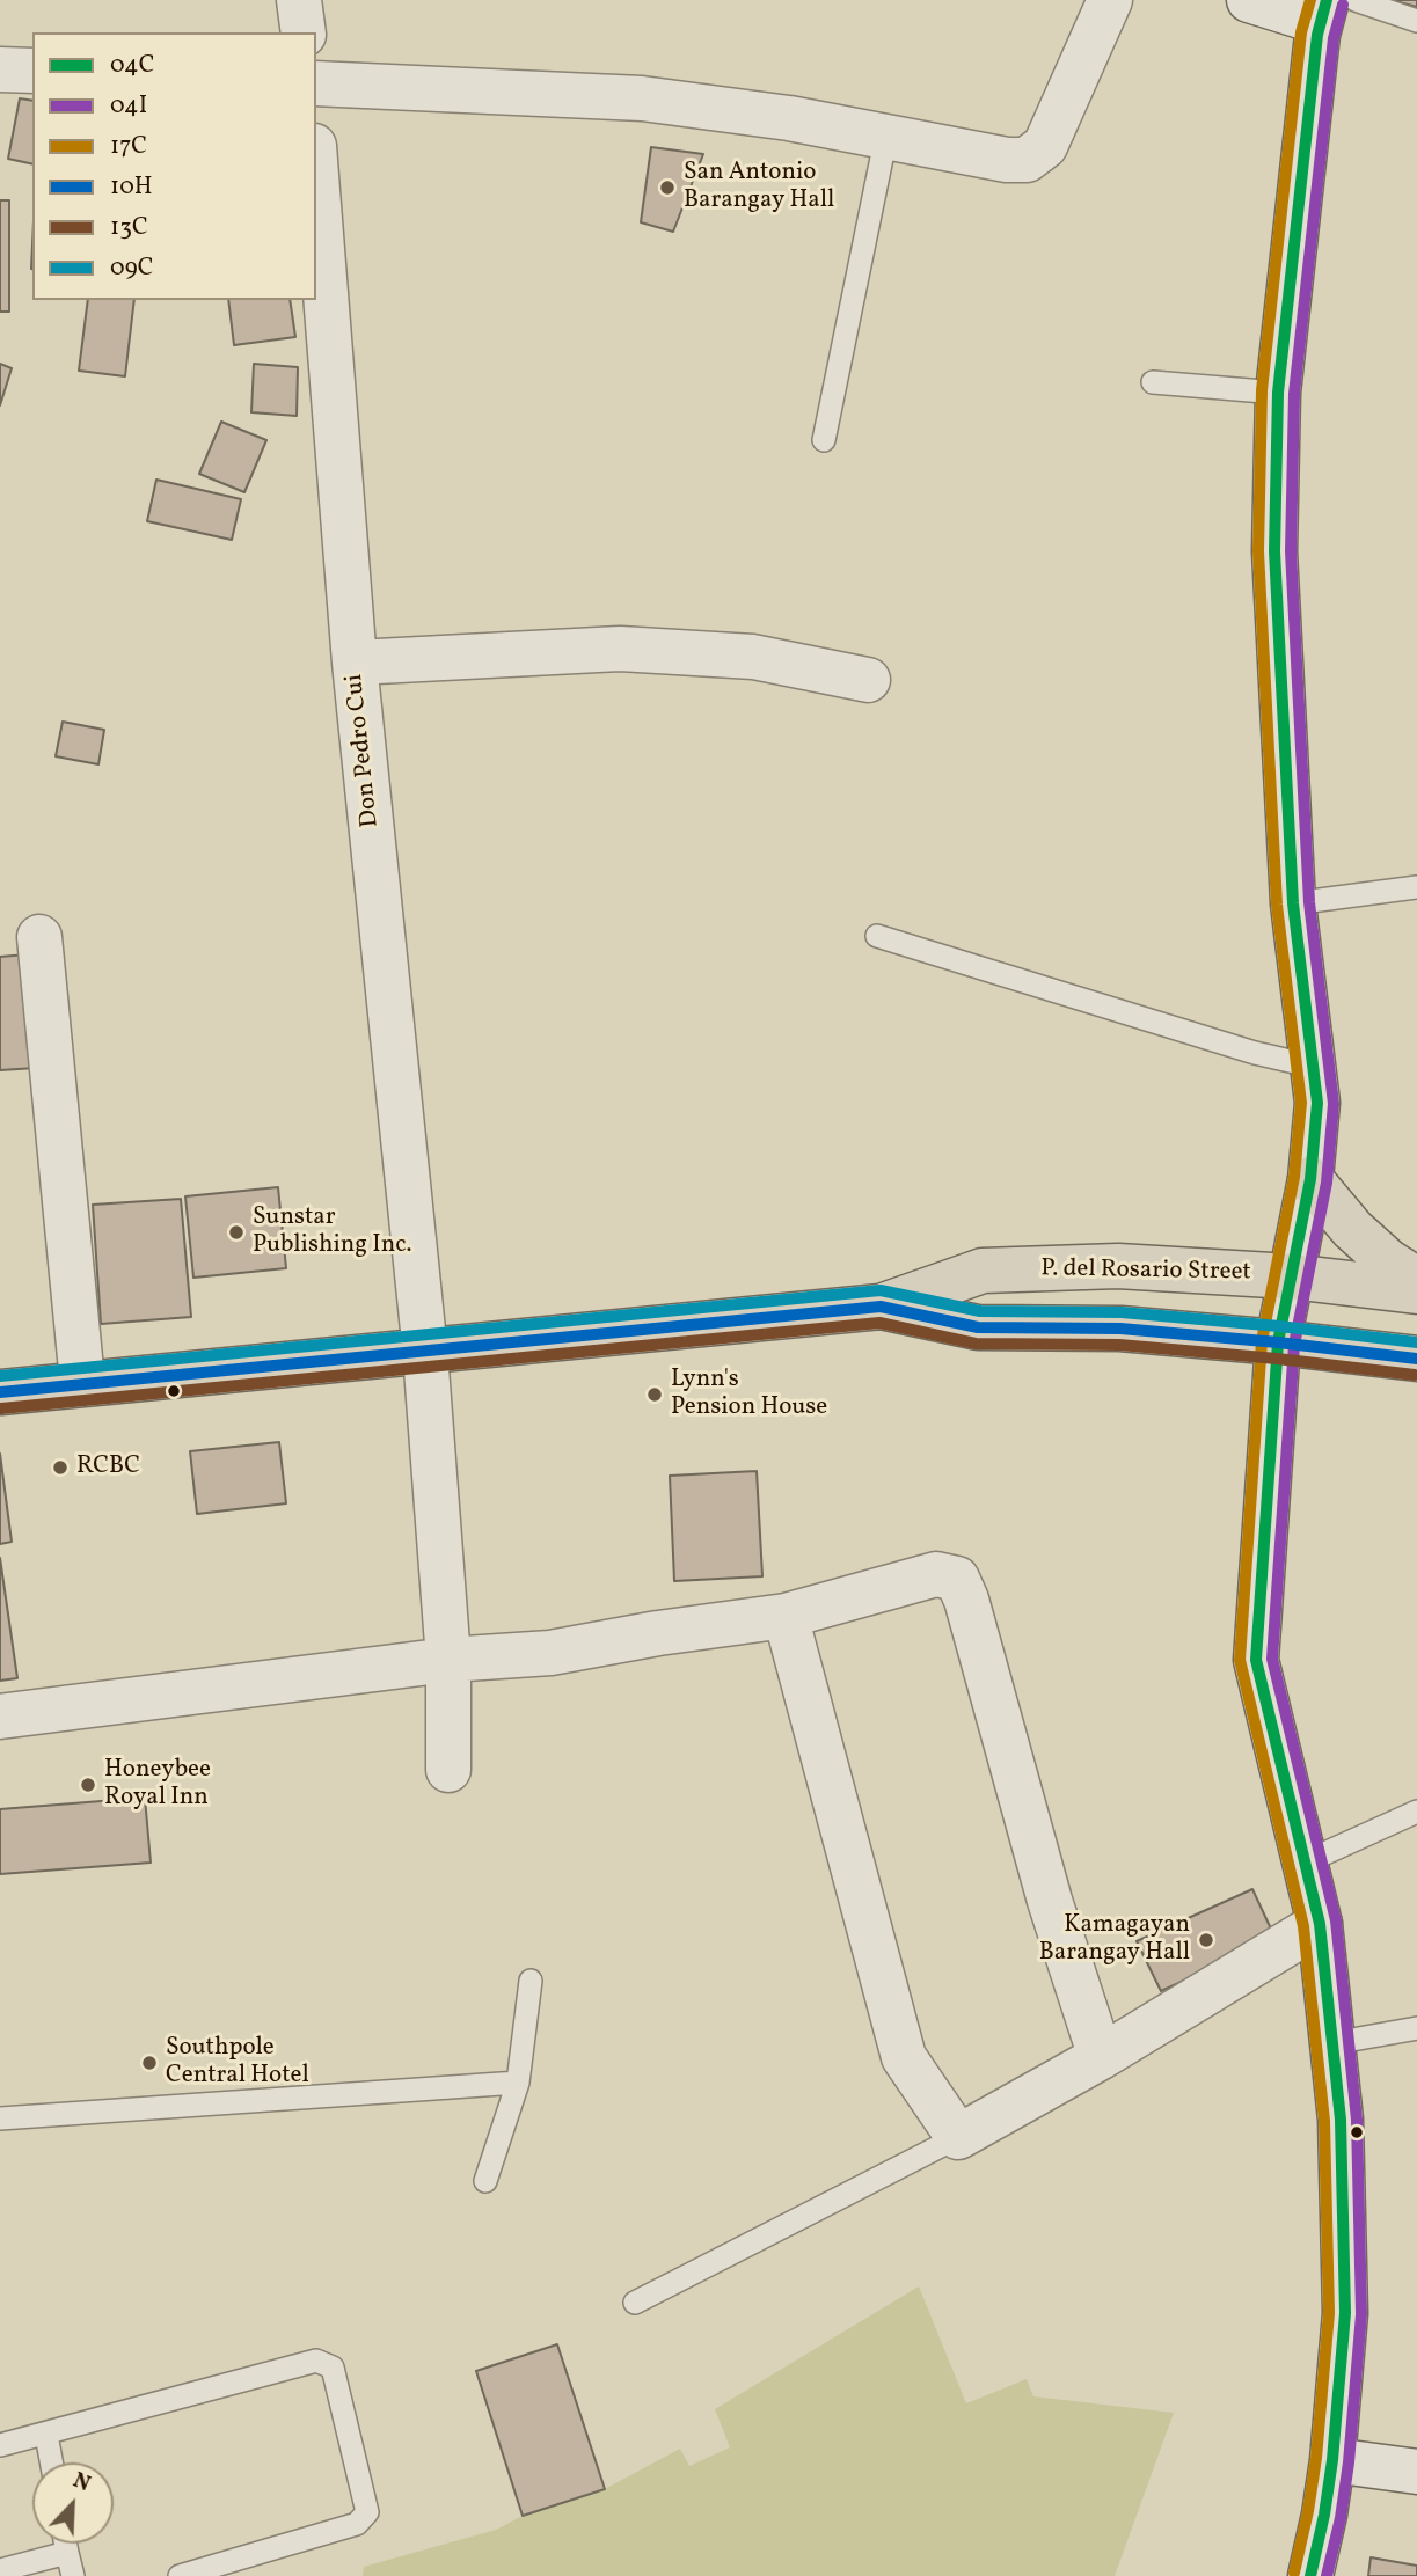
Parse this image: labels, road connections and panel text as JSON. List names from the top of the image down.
{
  "streets": {
    "main road": ["P. del Rosario Street"],
    "street": ["Don Pedro Cui"]
  },
  "crossings": [
    ["Don Pedro Cui", "P. del Rosario Street"]
  ],
  "places": [
    "San Antonio Barangay Hall",
    "Sunstar Publishing Inc.",
    "Lynn's Pension House",
    "RCBC",
    "Honeybee Royal Inn",
    "Kamagayan Barangay Hall",
    "Southpole Central Hotel"
  ],
  "lines": [
    "transit line 04C",
    "transit line 17C",
    "transit line 04I",
    "transit line 09C",
    "transit line 10H",
    "transit line 13C"
  ],
  "legend": [
    "04C",
    "04I",
    "17C",
    "10H",
    "13C",
    "09C"
  ],
  "north": "top right"
}
